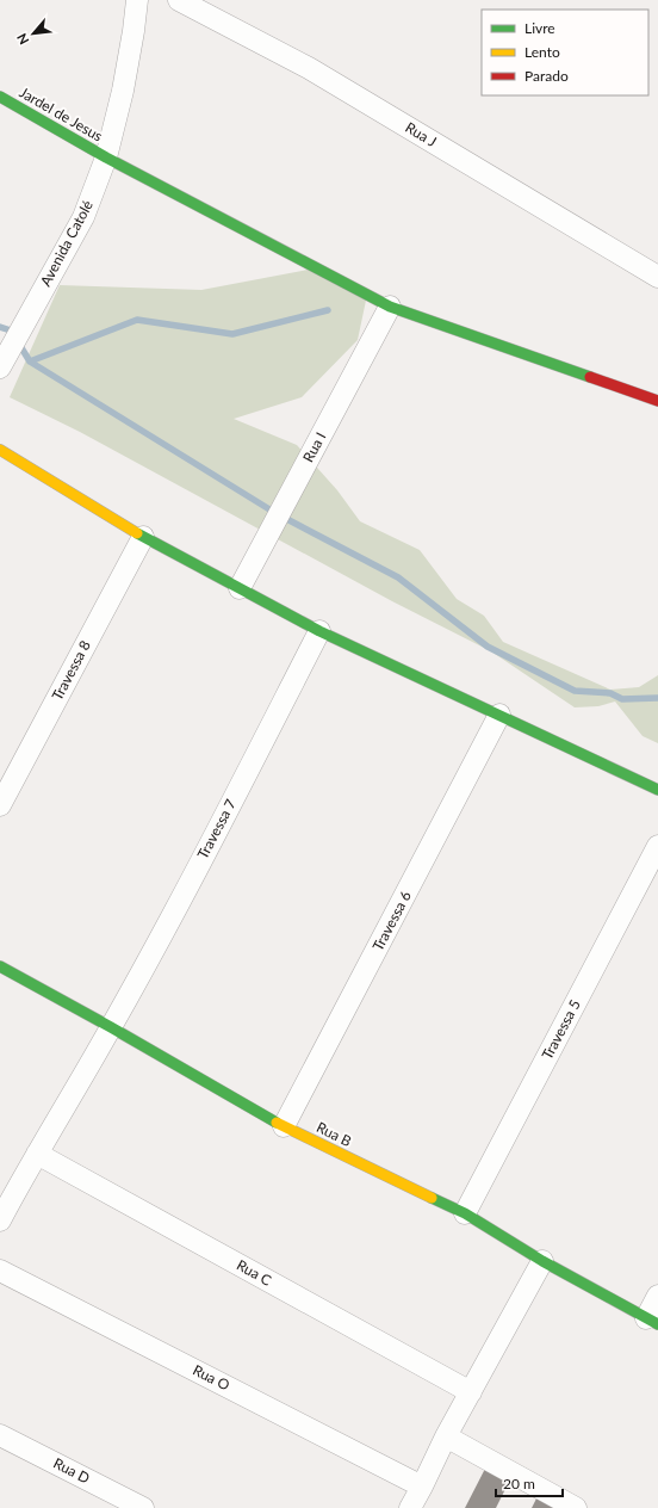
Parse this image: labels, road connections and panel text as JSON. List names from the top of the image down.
{
  "streets": {
    "street": [
      "Jardel de Jesus",
      "Rua J",
      "Avenida Catolé",
      "Rua I",
      "Travessa 8",
      "Travessa 7",
      "Travessa 6",
      "Travessa 5",
      "Rua B",
      "Rua C",
      "Rua O",
      "Rua D"
    ]
  },
  "crossings": [
    ["Jardel de Jesus", "Avenida Catolé"],
    ["Jardel de Jesus", "Rua I"],
    ["Travessa 7", "Rua B"],
    ["Travessa 7", "Rua C"],
    ["Travessa 6", "Rua B"],
    ["Travessa 5", "Rua B"]
  ],
  "legend": ["Livre", "Lento", "Parado"],
  "scale_bar": "20 m",
  "north": "bottom left"
}
